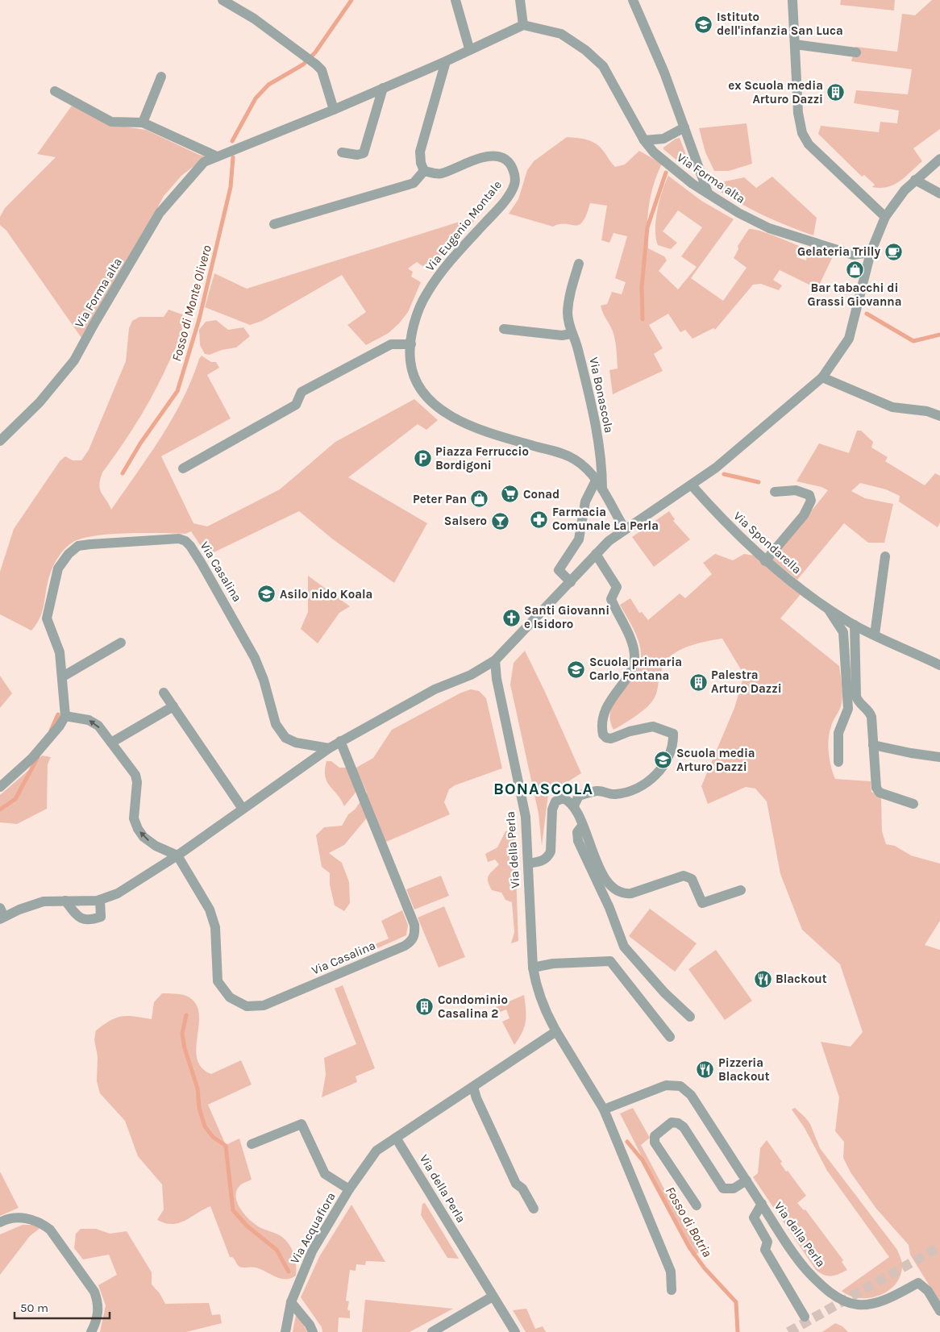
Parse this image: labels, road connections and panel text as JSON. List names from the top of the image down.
{
  "streets": {
    "street": [
      "Via Forma alta",
      "Via Eugenio Montale",
      "Via Bonascola",
      "Via Spondarella",
      "Via Casalina",
      "Via della Perla",
      "Via Acquafiora"
    ]
  },
  "crossings": [
    ["Via Eugenio Montale", "Via Bonascola"],
    ["Via della Perla", "Via Acquafiora"]
  ],
  "districts": ["BONASCOLA"],
  "water": ["Fosso di Monte Olivero", "Fosso di Botria"],
  "places": {
    "school or university": [
      "Istituto dell'infanzia San Luca",
      "Asilo nido Koala",
      "Scuola primaria Carlo Fontana",
      "Scuola media Arturo Dazzi"
    ],
    "building": ["ex Scuola media Arturo Dazzi", "Palestra Arturo Dazzi", "Condominio Casalina 2"],
    "cafe": ["Gelateria Trilly"],
    "shop": ["Bar tabacchi di Grassi Giovanna", "Peter Pan"],
    "parking": ["Piazza Ferruccio Bordigoni"],
    "supermarket": ["Conad"],
    "pharmacy": ["Farmacia Comunale La Perla"],
    "bar": ["Salsero"],
    "church": ["Santi Giovanni e Isidoro"],
    "restaurant": ["Blackout", "Pizzeria Blackout"]
  },
  "scale_bar": "50 m"
}
